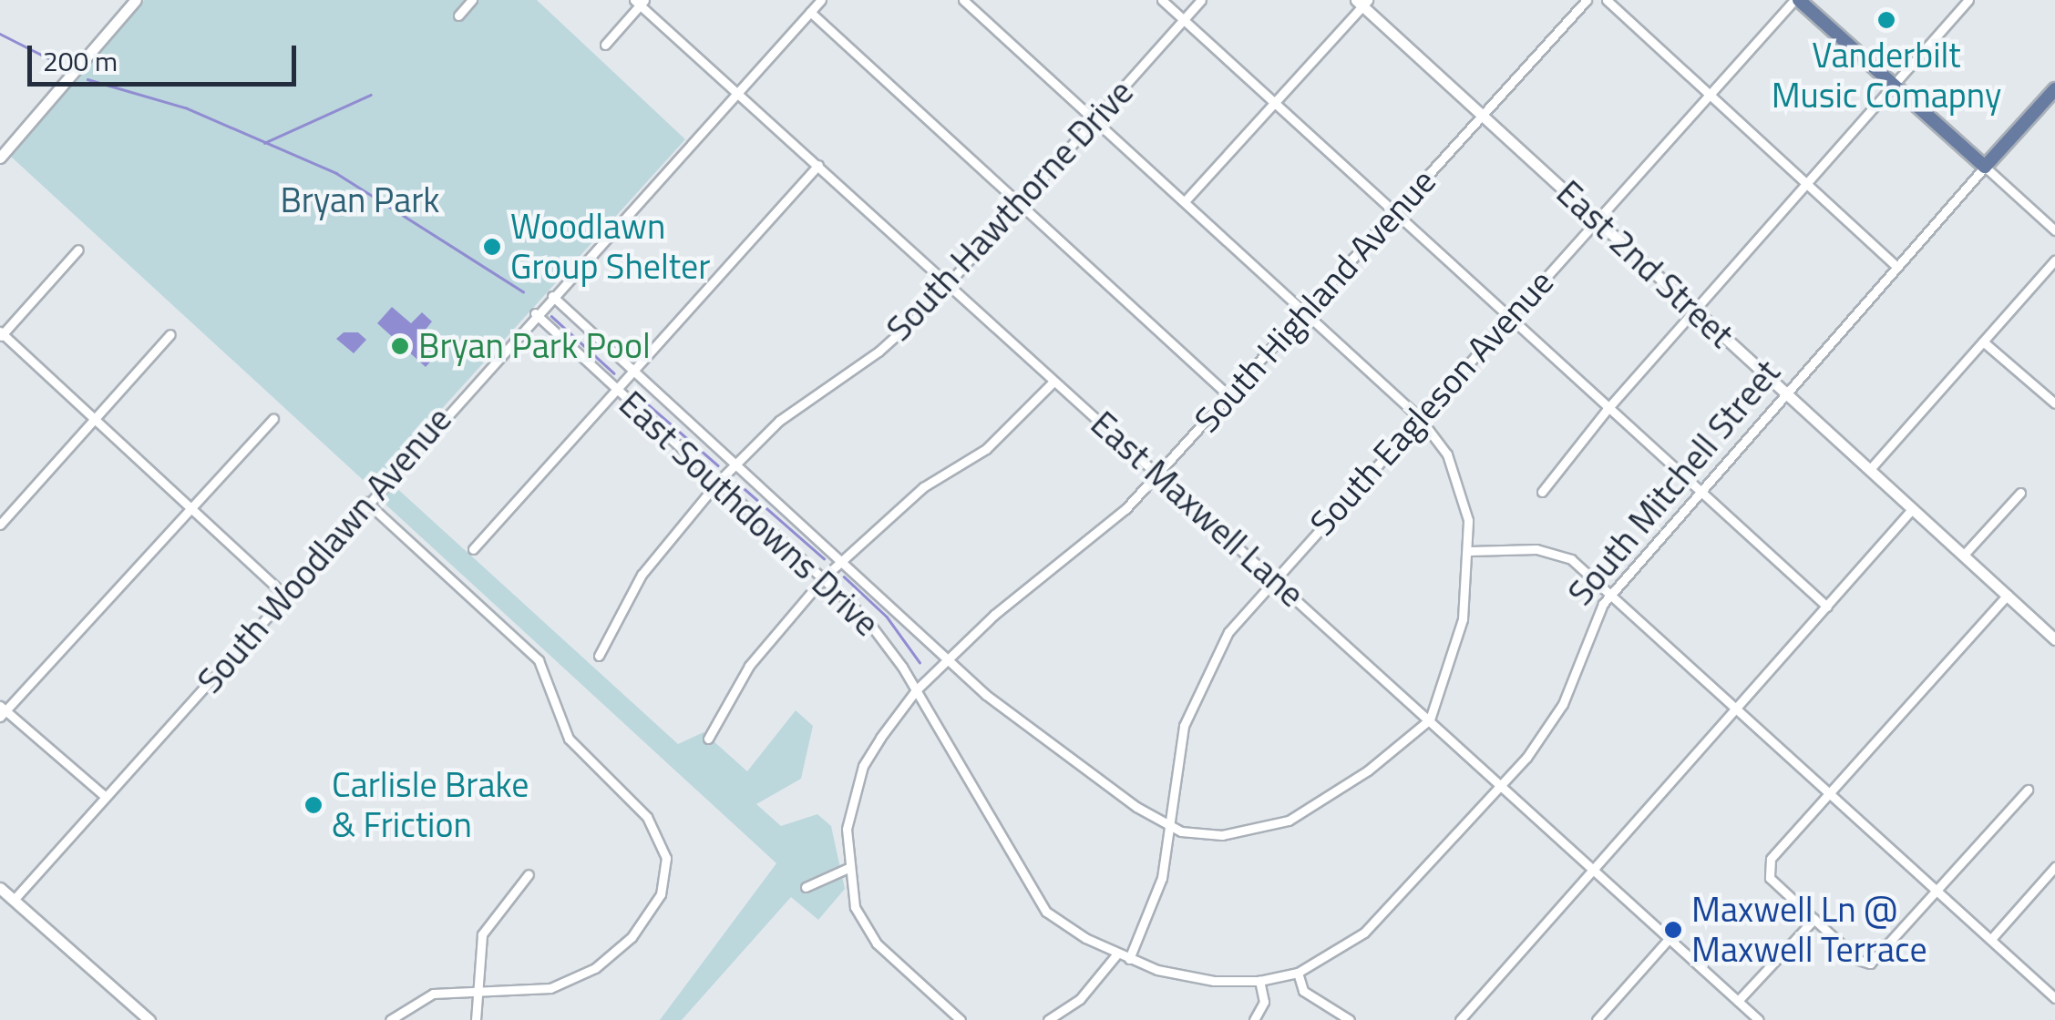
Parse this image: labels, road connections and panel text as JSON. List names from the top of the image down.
{
  "streets": {
    "main road": ["South Mitchell Street"],
    "street": [
      "South Hawthorne Drive",
      "East 2nd Street",
      "South Highland Avenue",
      "South Eagleson Avenue",
      "East Maxwell Lane",
      "East Southdowns Drive",
      "South Woodlawn Avenue"
    ]
  },
  "crossings": [
    ["South Hawthorne Drive", "East Maxwell Lane"],
    ["South Hawthorne Drive", "East Southdowns Drive"],
    ["East 2nd Street", "South Highland Avenue"],
    ["East 2nd Street", "South Eagleson Avenue"],
    ["East 2nd Street", "South Mitchell Street"],
    ["South Highland Avenue", "East Maxwell Lane"],
    ["South Highland Avenue", "East Southdowns Drive"],
    ["South Eagleson Avenue", "East Maxwell Lane"],
    ["South Eagleson Avenue", "East Southdowns Drive"],
    ["South Mitchell Street", "East Maxwell Lane"],
    ["South Mitchell Street", "East Southdowns Drive"],
    ["East Maxwell Lane", "South Woodlawn Avenue"],
    ["East Southdowns Drive", "South Woodlawn Avenue"]
  ],
  "parks": ["Bryan Park"],
  "places": [
    "Vanderbilt Music Comapny",
    "Woodlawn Group Shelter",
    "Bryan Park Pool",
    "Carlisle Brake & Friction",
    "Maxwell Ln @ Maxwell Terrace"
  ],
  "scale_bar": "200 m"
}
